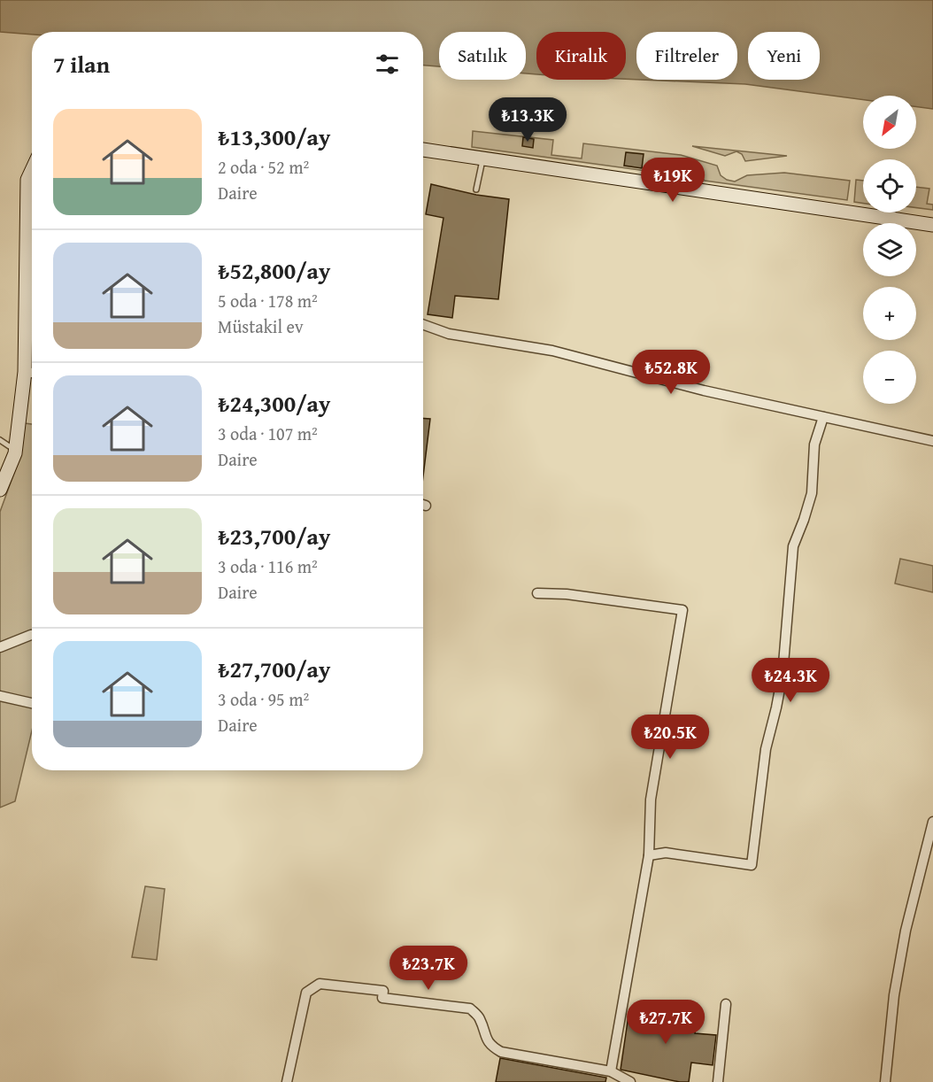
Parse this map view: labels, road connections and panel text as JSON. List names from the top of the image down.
{
  "north": "bottom left",
  "page": {
    "chip": [
      "Satılık",
      "Kiralık",
      "Filtreler",
      "Yeni"
    ],
    "heading": "7 ilan",
    "map_buttons": ["+", "−"],
    "list": [
      {
        "name": "₺13,300/ay",
        "note": "2 oda · 52 m² · Daire"
      },
      {
        "name": "₺52,800/ay",
        "note": "5 oda · 178 m² · Müstakil ev"
      },
      {
        "name": "₺24,300/ay",
        "note": "3 oda · 107 m² · Daire"
      },
      {
        "name": "₺23,700/ay",
        "note": "3 oda · 116 m² · Daire"
      },
      {
        "name": "₺27,700/ay",
        "note": "3 oda · 95 m² · Daire"
      }
    ],
    "price": [
      "₺13.3K",
      "₺19K",
      "₺52.8K",
      "₺24.3K",
      "₺20.5K",
      "₺23.7K",
      "₺27.7K"
    ]
  }
}
